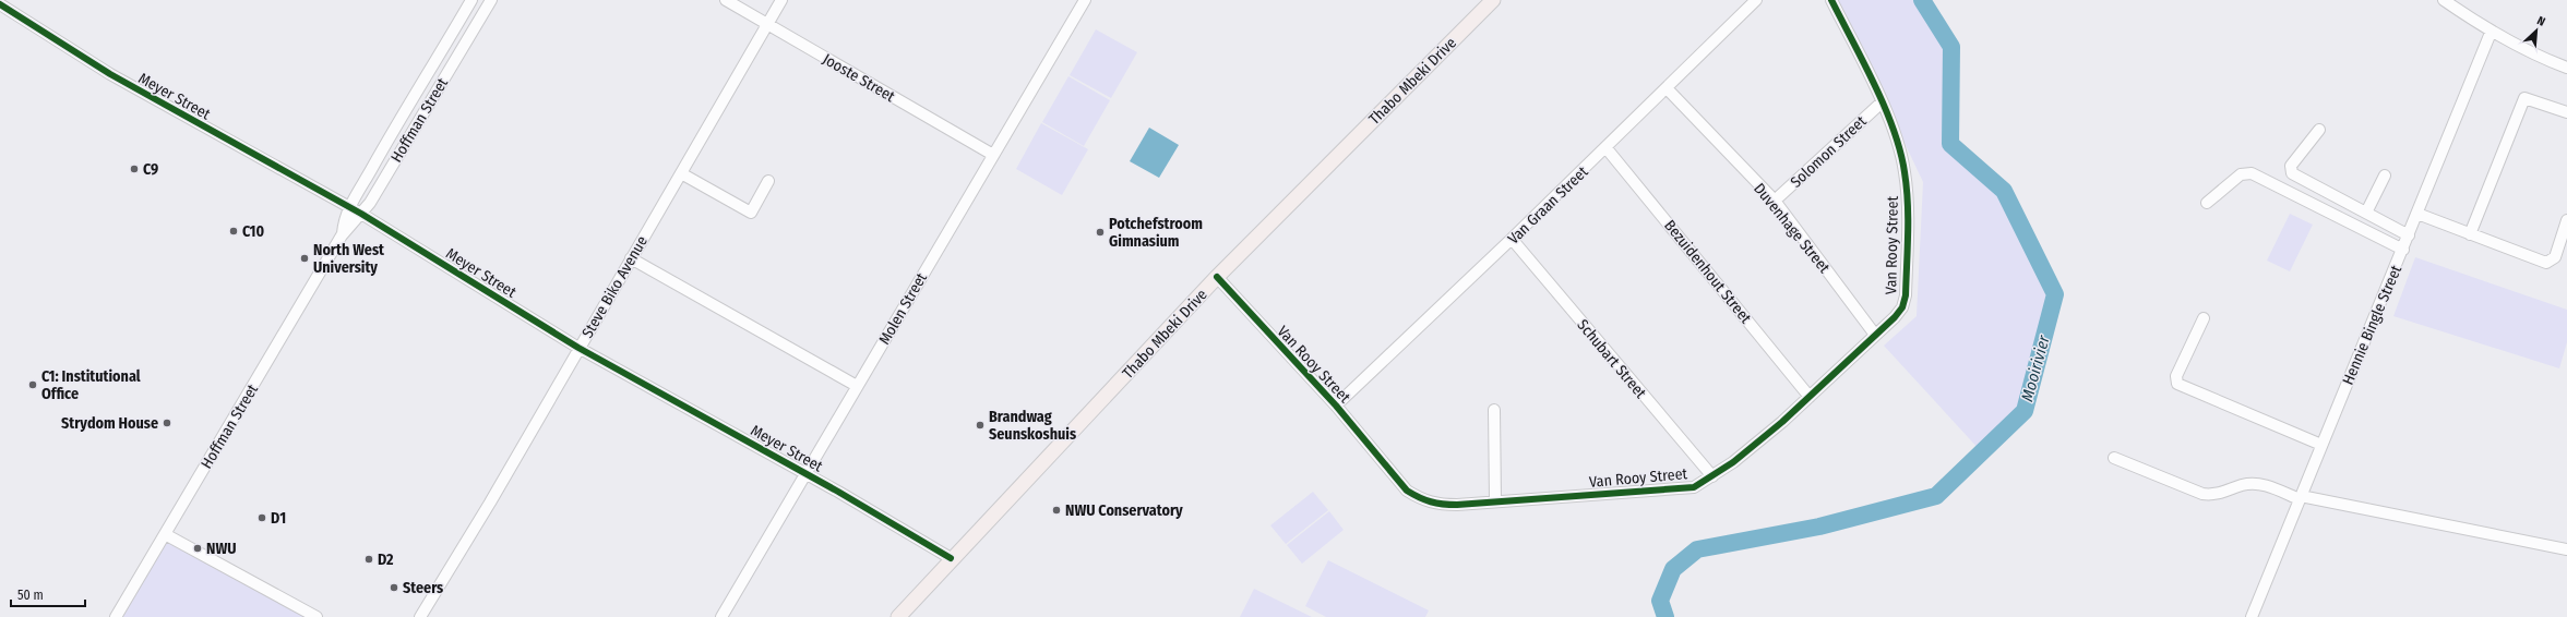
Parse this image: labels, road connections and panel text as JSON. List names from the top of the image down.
{
  "streets": {
    "main road": ["Thabo Mbeki Drive"],
    "street": [
      "Jooste Street",
      "Meyer Street",
      "Hoffman Street",
      "Solomon Street",
      "Van Graan Street",
      "Duvenhage Street",
      "Van Rooy Street",
      "Bezuidenhout Street",
      "Steve Biko Avenue",
      "Molen Street",
      "Hennie Bingle Street",
      "Schubart Street"
    ]
  },
  "crossings": [
    ["Jooste Street", "Steve Biko Avenue"],
    ["Jooste Street", "Molen Street"],
    ["Thabo Mbeki Drive", "Meyer Street"],
    ["Thabo Mbeki Drive", "Van Rooy Street"],
    ["Meyer Street", "Hoffman Street"],
    ["Meyer Street", "Steve Biko Avenue"],
    ["Meyer Street", "Molen Street"],
    ["Solomon Street", "Duvenhage Street"],
    ["Solomon Street", "Van Rooy Street"],
    ["Van Graan Street", "Duvenhage Street"],
    ["Van Graan Street", "Van Rooy Street"],
    ["Van Graan Street", "Bezuidenhout Street"],
    ["Van Graan Street", "Schubart Street"],
    ["Duvenhage Street", "Van Rooy Street"],
    ["Van Rooy Street", "Bezuidenhout Street"],
    ["Van Rooy Street", "Schubart Street"]
  ],
  "water": ["Mooirivier"],
  "places": [
    "C9",
    "C10",
    "Potchefstroom Gimnasium",
    "North West University",
    "C1: Institutional Office",
    "Strydom House",
    "Brandwag Seunskoshuis",
    "NWU Conservatory",
    "D1",
    "NWU",
    "D2",
    "Steers"
  ],
  "scale_bar": "50 m",
  "north": "top right"
}
